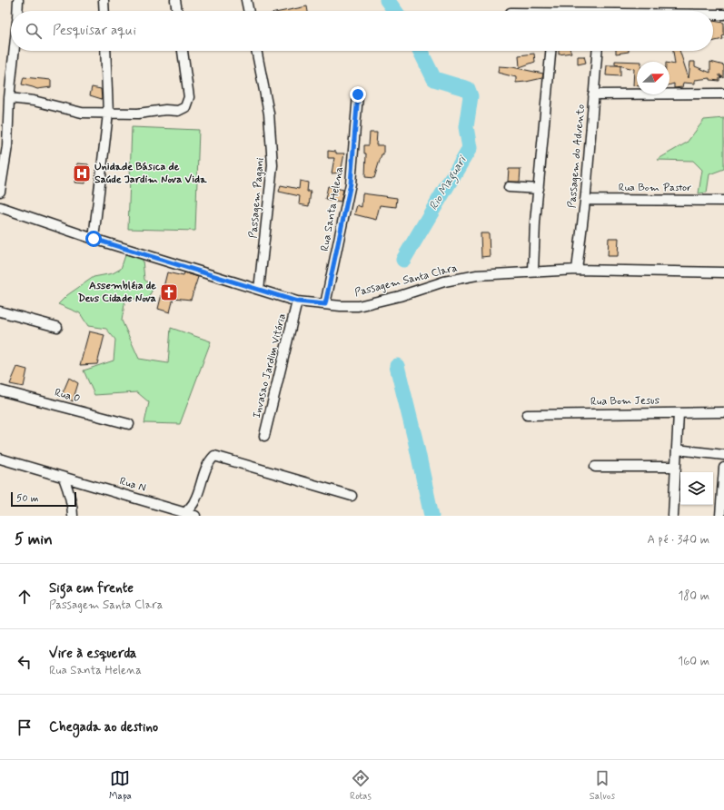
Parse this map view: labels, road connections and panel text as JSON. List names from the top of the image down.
{
  "streets": {
    "street": [
      "Passagem do Advento",
      "Rua Bom Pastor",
      "Passagem Pagani",
      "Rua Santa Helena",
      "Passagem Santa Clara",
      "Invasao Jardim Vitória",
      "Rua 0",
      "Rua Bom Jesus",
      "Rua N"
    ]
  },
  "crossings": [
    ["Passagem do Advento", "Rua Bom Pastor"],
    ["Passagem do Advento", "Passagem Santa Clara"],
    ["Passagem Pagani", "Passagem Santa Clara"],
    ["Rua Santa Helena", "Passagem Santa Clara"],
    ["Passagem Santa Clara", "Invasao Jardim Vitória"]
  ],
  "water": ["Rio Maguari"],
  "places": {
    "hospital": ["Unidade Básica de Saúde Jardim Nova Vida"],
    "church": ["Assembléia de Deus Cidade Nova"]
  },
  "scale_bar": "50 m",
  "north": "right",
  "page": {
    "search": "Pesquisar aqui",
    "scale": "50 m",
    "heading": ["5 min", "A pé · 340 m"],
    "list": [
      ["Siga em frente", "Passagem Santa Clara", "180 m"],
      ["Vire à esquerda", "Rua Santa Helena", "160 m"],
      "Chegada ao destino"
    ],
    "nav": ["Mapa", "Rotas", "Salvos"]
  }
}
